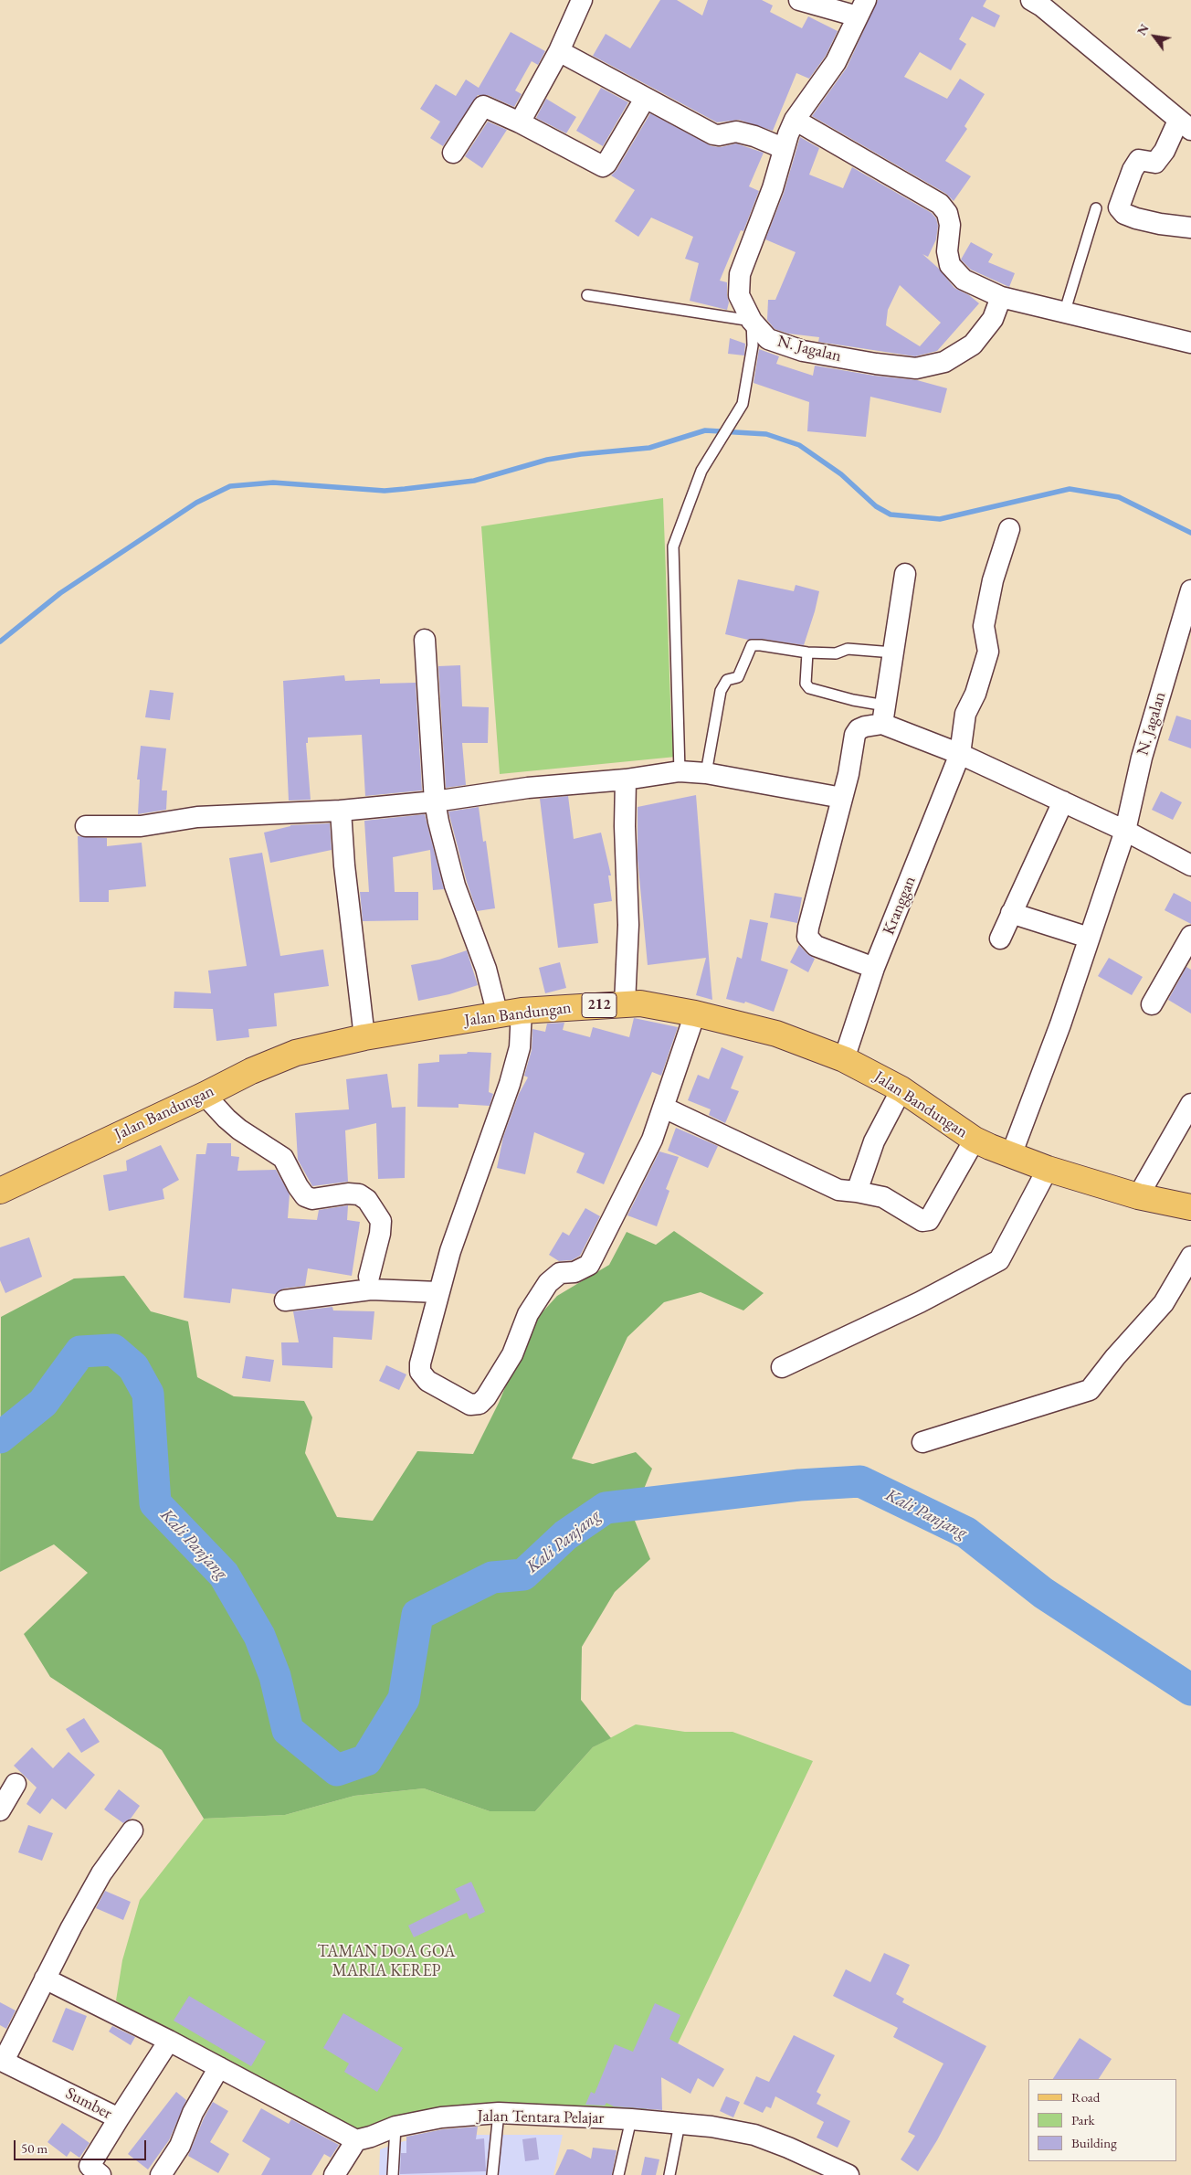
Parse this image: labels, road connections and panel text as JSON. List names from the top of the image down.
{
  "streets": {
    "main road": ["212", "Jalan Bandungan"],
    "street": [
      "N. Jagalan",
      "Kranggan",
      "Sumber",
      "Jalan Tentara Pelajar"
    ]
  },
  "crossings": [
    ["Kranggan", "Jalan Bandungan"]
  ],
  "water": ["Kali Panjang"],
  "parks": ["TAMAN DOA GOA MARIA KEREP"],
  "legend": ["Road", "Park", "Building"],
  "scale_bar": "50 m",
  "north": "top left"
}
